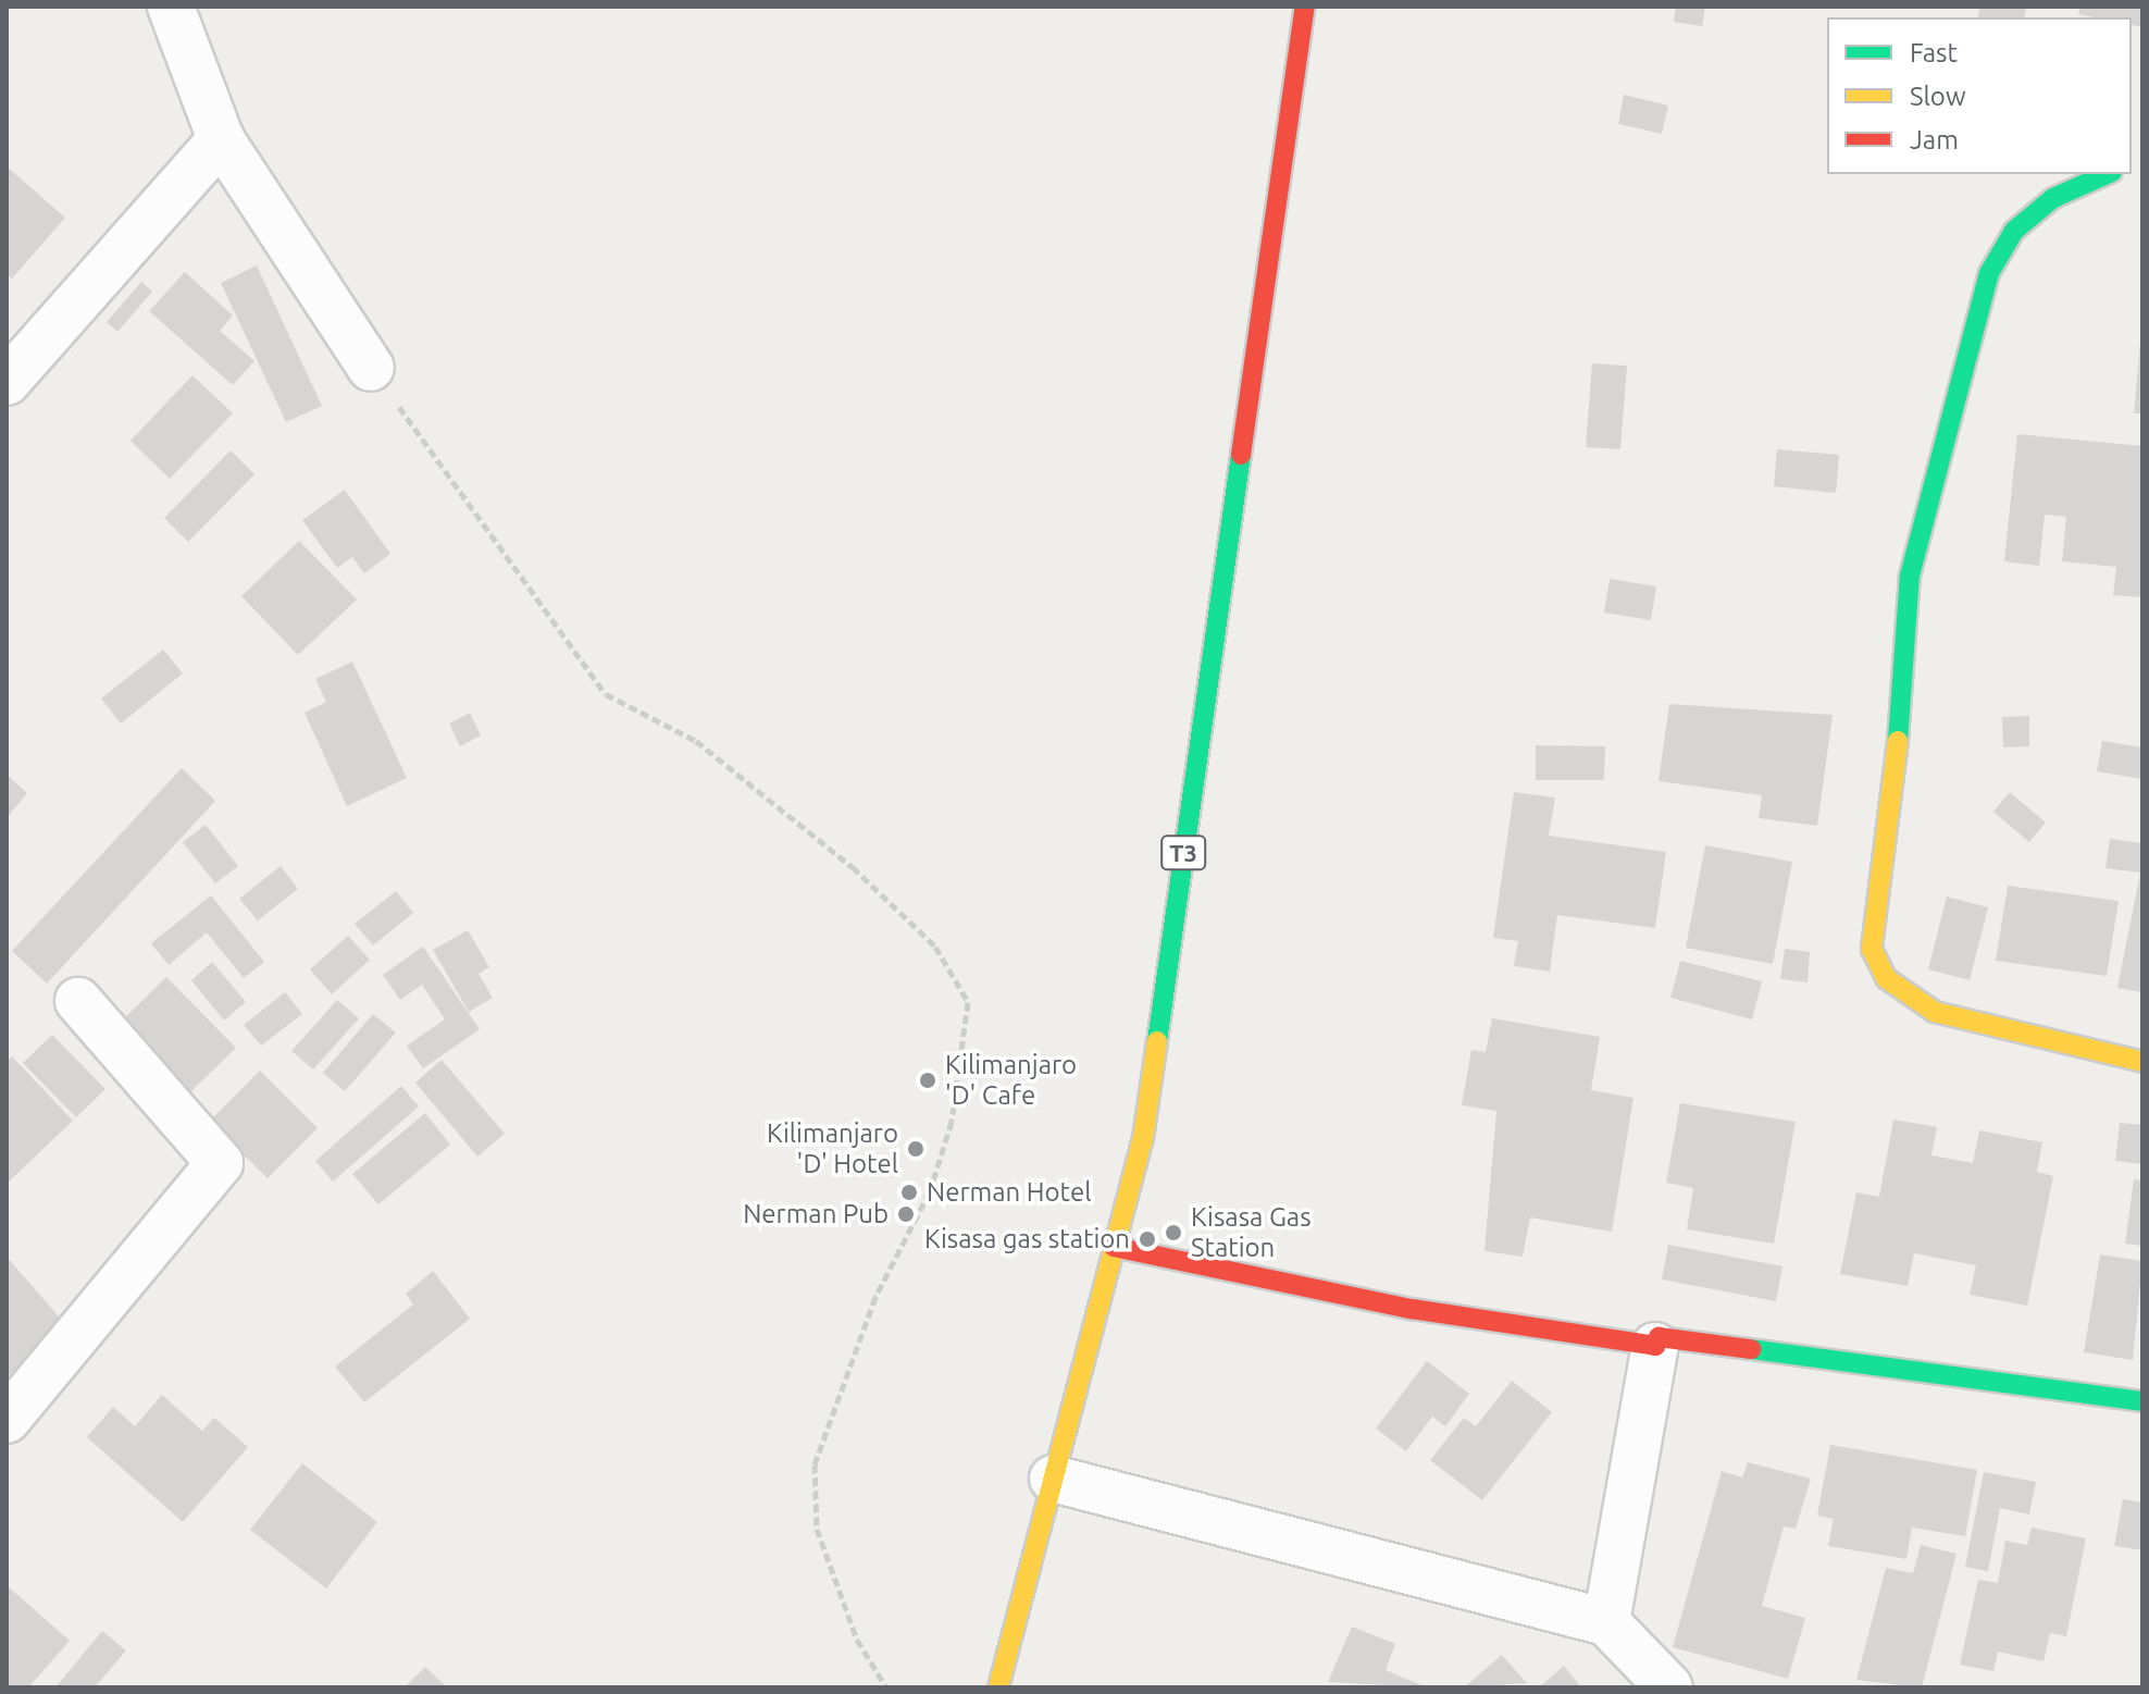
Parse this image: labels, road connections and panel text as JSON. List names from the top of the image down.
{
  "streets": {
    "main road": ["T3"]
  },
  "places": [
    "Kilimanjaro 'D' Cafe",
    "Kilimanjaro 'D' Hotel",
    "Nerman Hotel",
    "Nerman Pub",
    "Kisasa Gas Station",
    "Kisasa gas station"
  ],
  "legend": ["Fast", "Slow", "Jam"]
}
